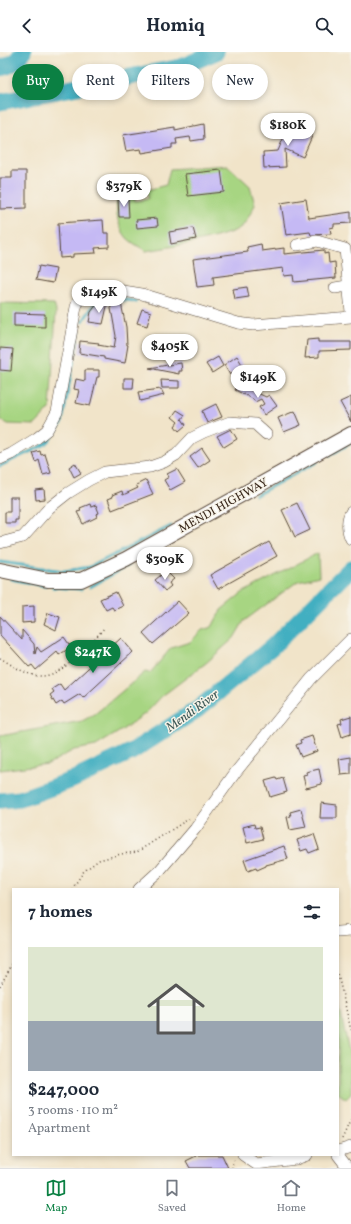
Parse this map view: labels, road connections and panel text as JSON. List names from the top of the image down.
{
  "streets": {
    "main road": ["MENDI HIGHWAY"]
  },
  "water": ["Mendi River"],
  "page": {
    "header": "Homiq",
    "chip": [
      "Buy",
      "Rent",
      "Filters",
      "New"
    ],
    "price": [
      "$180K",
      "$379K",
      "$149K",
      "$405K",
      "$149K",
      "$309K",
      "$247K"
    ],
    "heading": "7 homes",
    "list": [
      {
        "name": "$247,000",
        "note": "3 rooms · 110 m² · Apartment"
      }
    ],
    "tabs": ["Map", "Saved", "Home"]
  }
}
